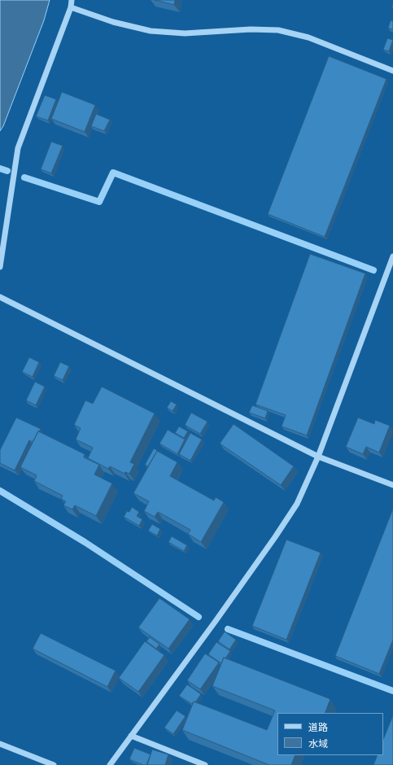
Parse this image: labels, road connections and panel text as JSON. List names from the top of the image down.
{
  "legend": ["道路", "水域"]
}
